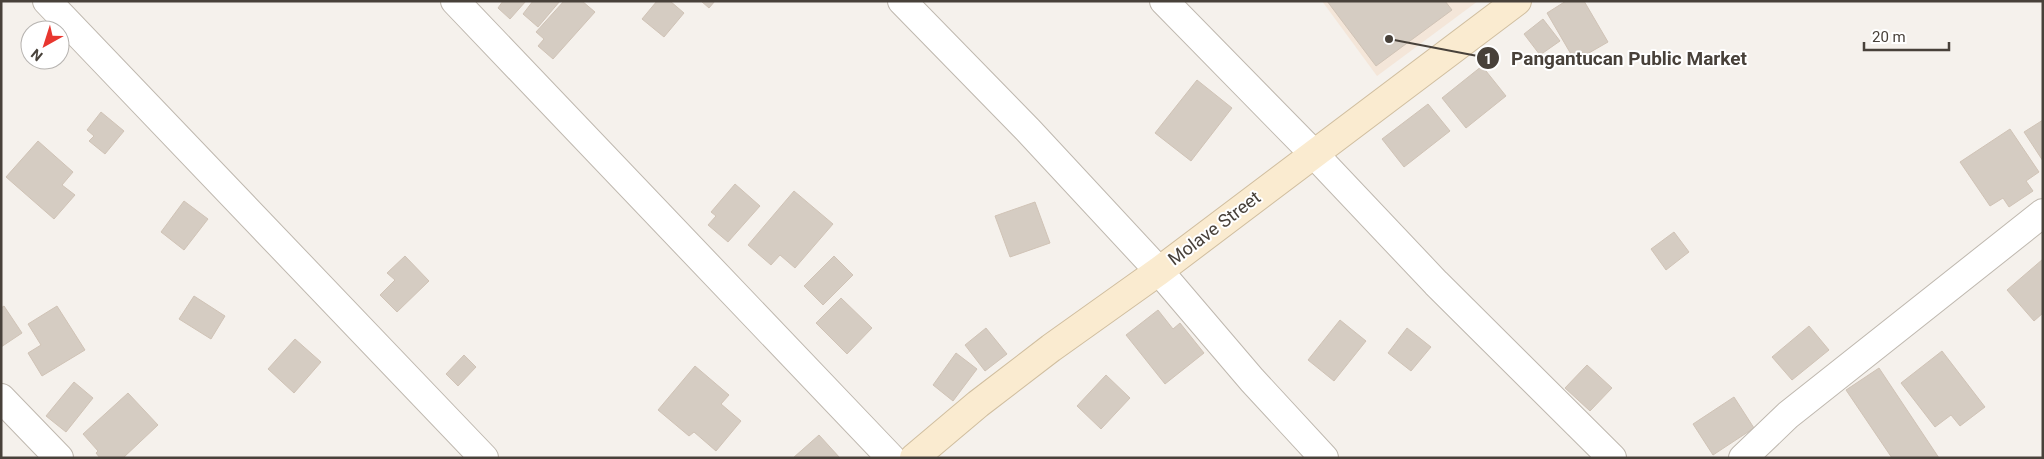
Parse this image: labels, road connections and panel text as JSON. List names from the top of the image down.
{
  "streets": {
    "street": ["Molave Street"]
  },
  "places": ["Pangantucan Public Market"],
  "scale_bar": "20 m",
  "north": "bottom left"
}
